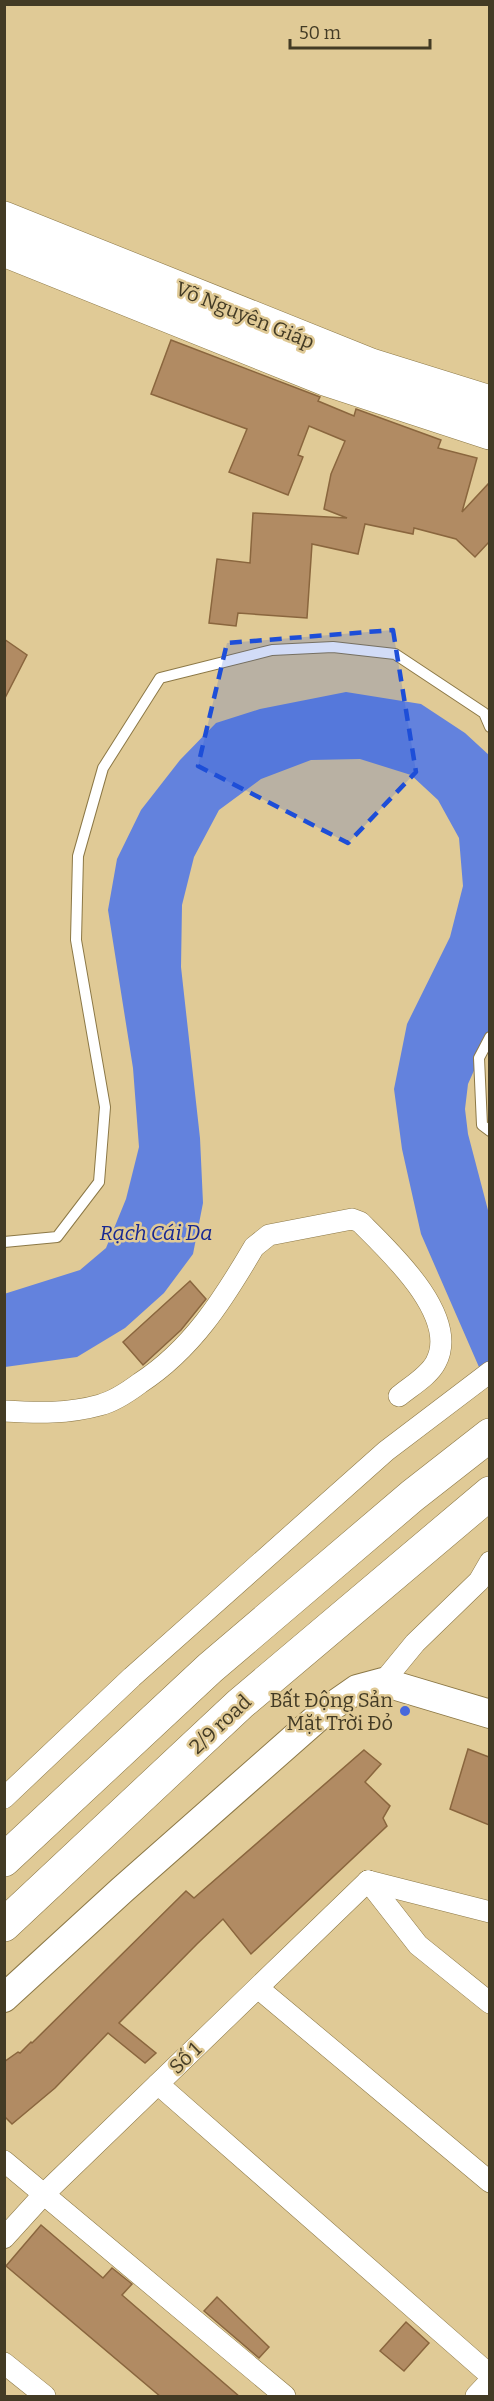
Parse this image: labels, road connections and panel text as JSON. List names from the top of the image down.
{
  "streets": {
    "highway": ["Võ Nguyên Giáp", "2/9 road"],
    "street": ["Số 1"]
  },
  "water": ["Rạch Cái Da"],
  "places": ["Bất Động Sản Mặt Trời Đỏ"],
  "scale_bar": "50 m"
}
